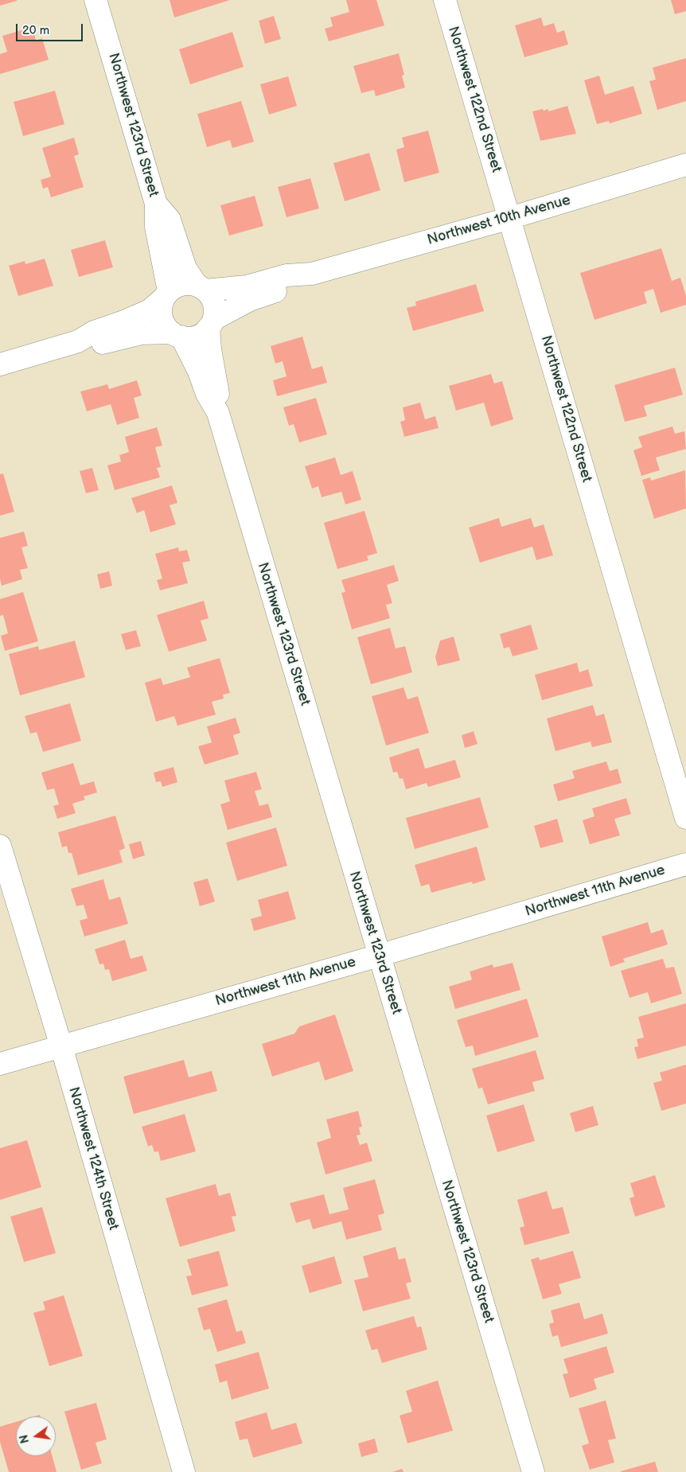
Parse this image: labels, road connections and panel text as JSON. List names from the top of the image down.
{
  "streets": {
    "street": [
      "Northwest 122nd Street",
      "Northwest 123rd Street",
      "Northwest 10th Avenue",
      "Northwest 11th Avenue",
      "Northwest 124th Street"
    ]
  },
  "crossings": [
    ["Northwest 122nd Street", "Northwest 10th Avenue"],
    ["Northwest 123rd Street", "Northwest 10th Avenue"],
    ["Northwest 123rd Street", "Northwest 11th Avenue"],
    ["Northwest 11th Avenue", "Northwest 124th Street"]
  ],
  "scale_bar": "20 m",
  "north": "left"
}
